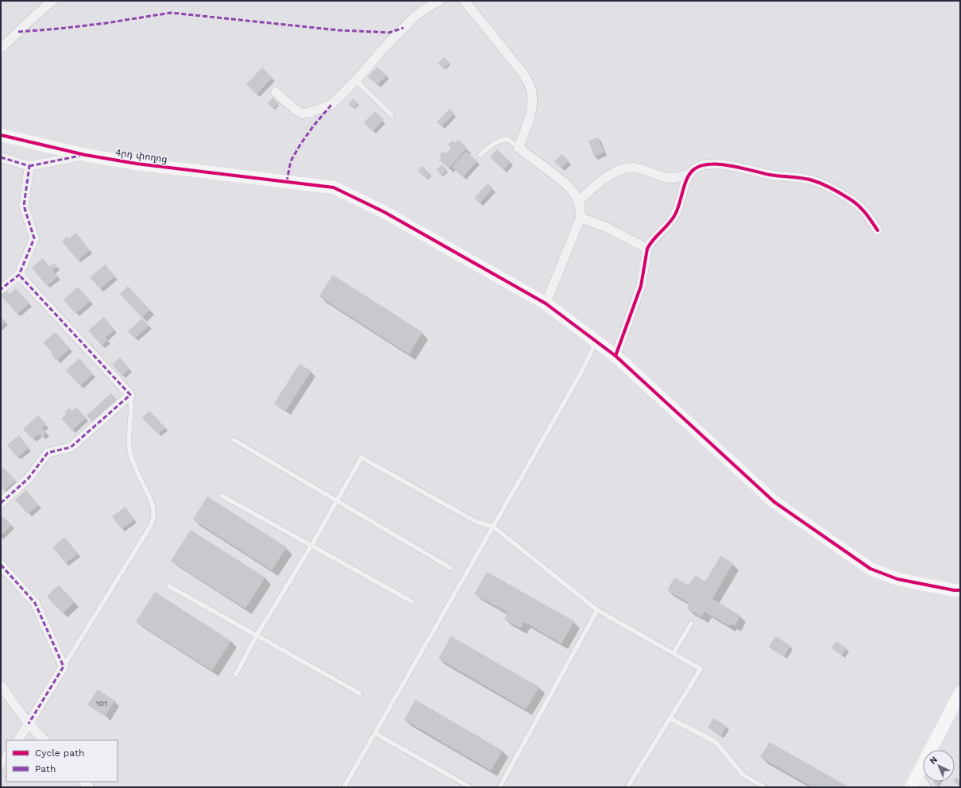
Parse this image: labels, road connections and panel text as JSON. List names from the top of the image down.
{
  "streets": {
    "street": ["4րդ փողոց"]
  },
  "house_numbers": ["101"],
  "legend": ["Cycle path", "Path"],
  "north": "top left"
}
